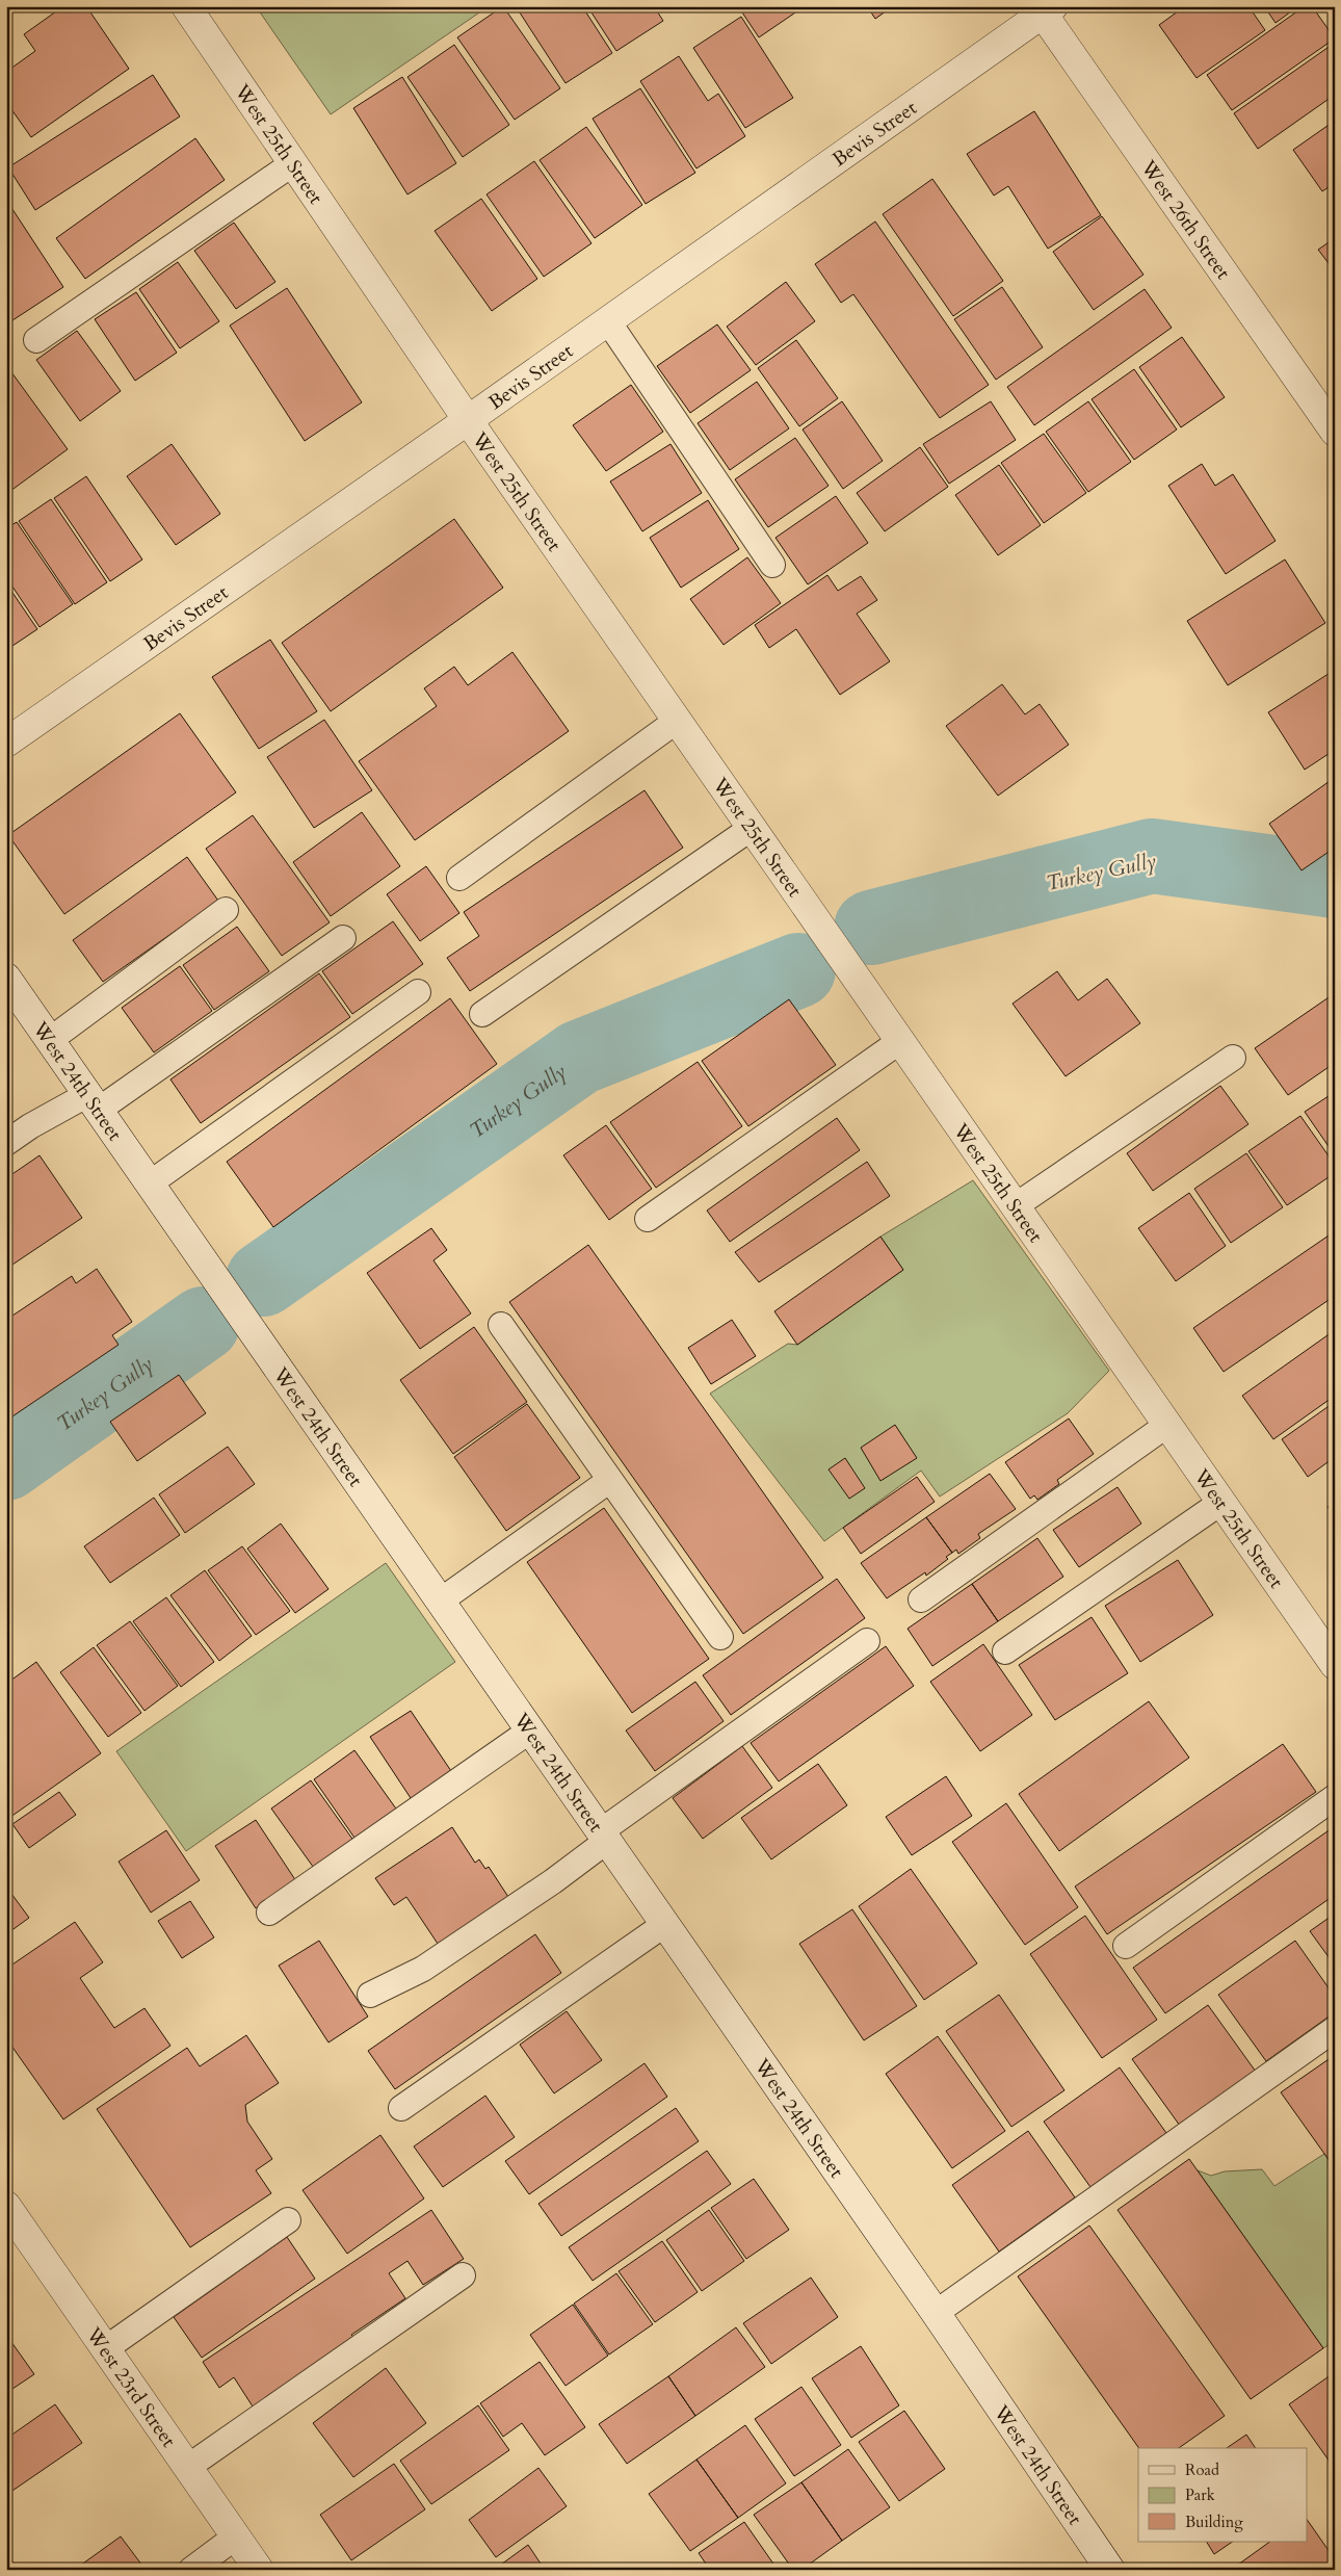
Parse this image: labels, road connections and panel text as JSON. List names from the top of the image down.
{
  "streets": {
    "street": [
      "Bevis Street",
      "West 25th Street",
      "West 26th Street",
      "West 24th Street",
      "West 23rd Street"
    ]
  },
  "crossings": [
    ["Bevis Street", "West 25th Street"],
    ["Bevis Street", "West 26th Street"]
  ],
  "water": ["Turkey Gully"],
  "legend": ["Road", "Park", "Building"]
}
